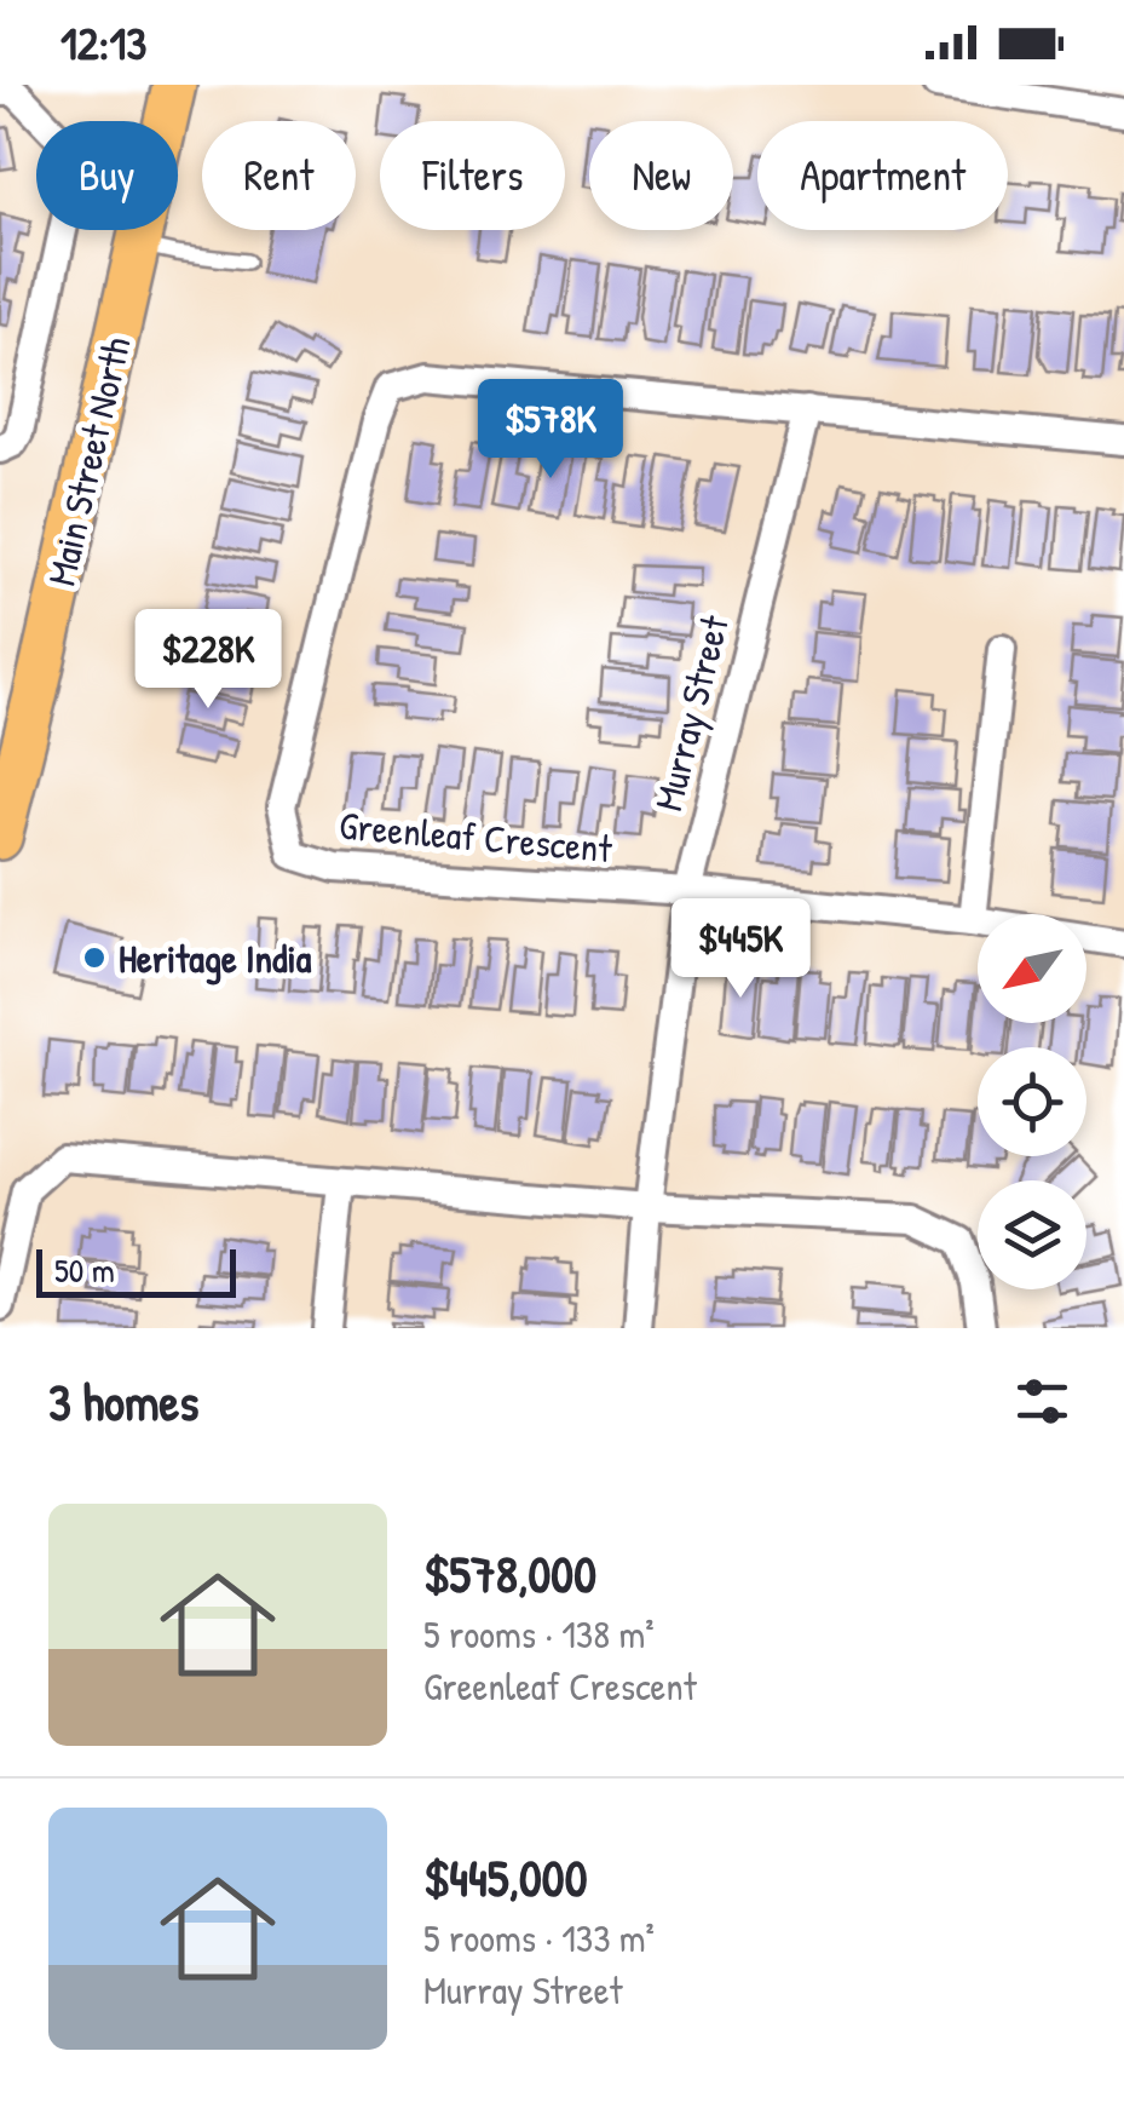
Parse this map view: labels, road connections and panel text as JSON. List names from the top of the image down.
{
  "streets": {
    "main road": ["Main Street North"],
    "street": ["Murray Street", "Greenleaf Crescent"]
  },
  "crossings": [
    ["Murray Street", "Greenleaf Crescent"]
  ],
  "places": ["Heritage India"],
  "scale_bar": "50 m",
  "north": "bottom left",
  "page": {
    "status": "12:13",
    "chip": [
      "Buy",
      "Rent",
      "Filters",
      "New",
      "Apartment"
    ],
    "price": ["$578K", "$228K", "$445K"],
    "scale": "50 m",
    "heading": "3 homes",
    "list": [
      {
        "name": "$578,000",
        "note": "5 rooms · 138 m² · Greenleaf Crescent"
      },
      {
        "name": "$445,000",
        "note": "5 rooms · 133 m² · Murray Street"
      }
    ]
  }
}
